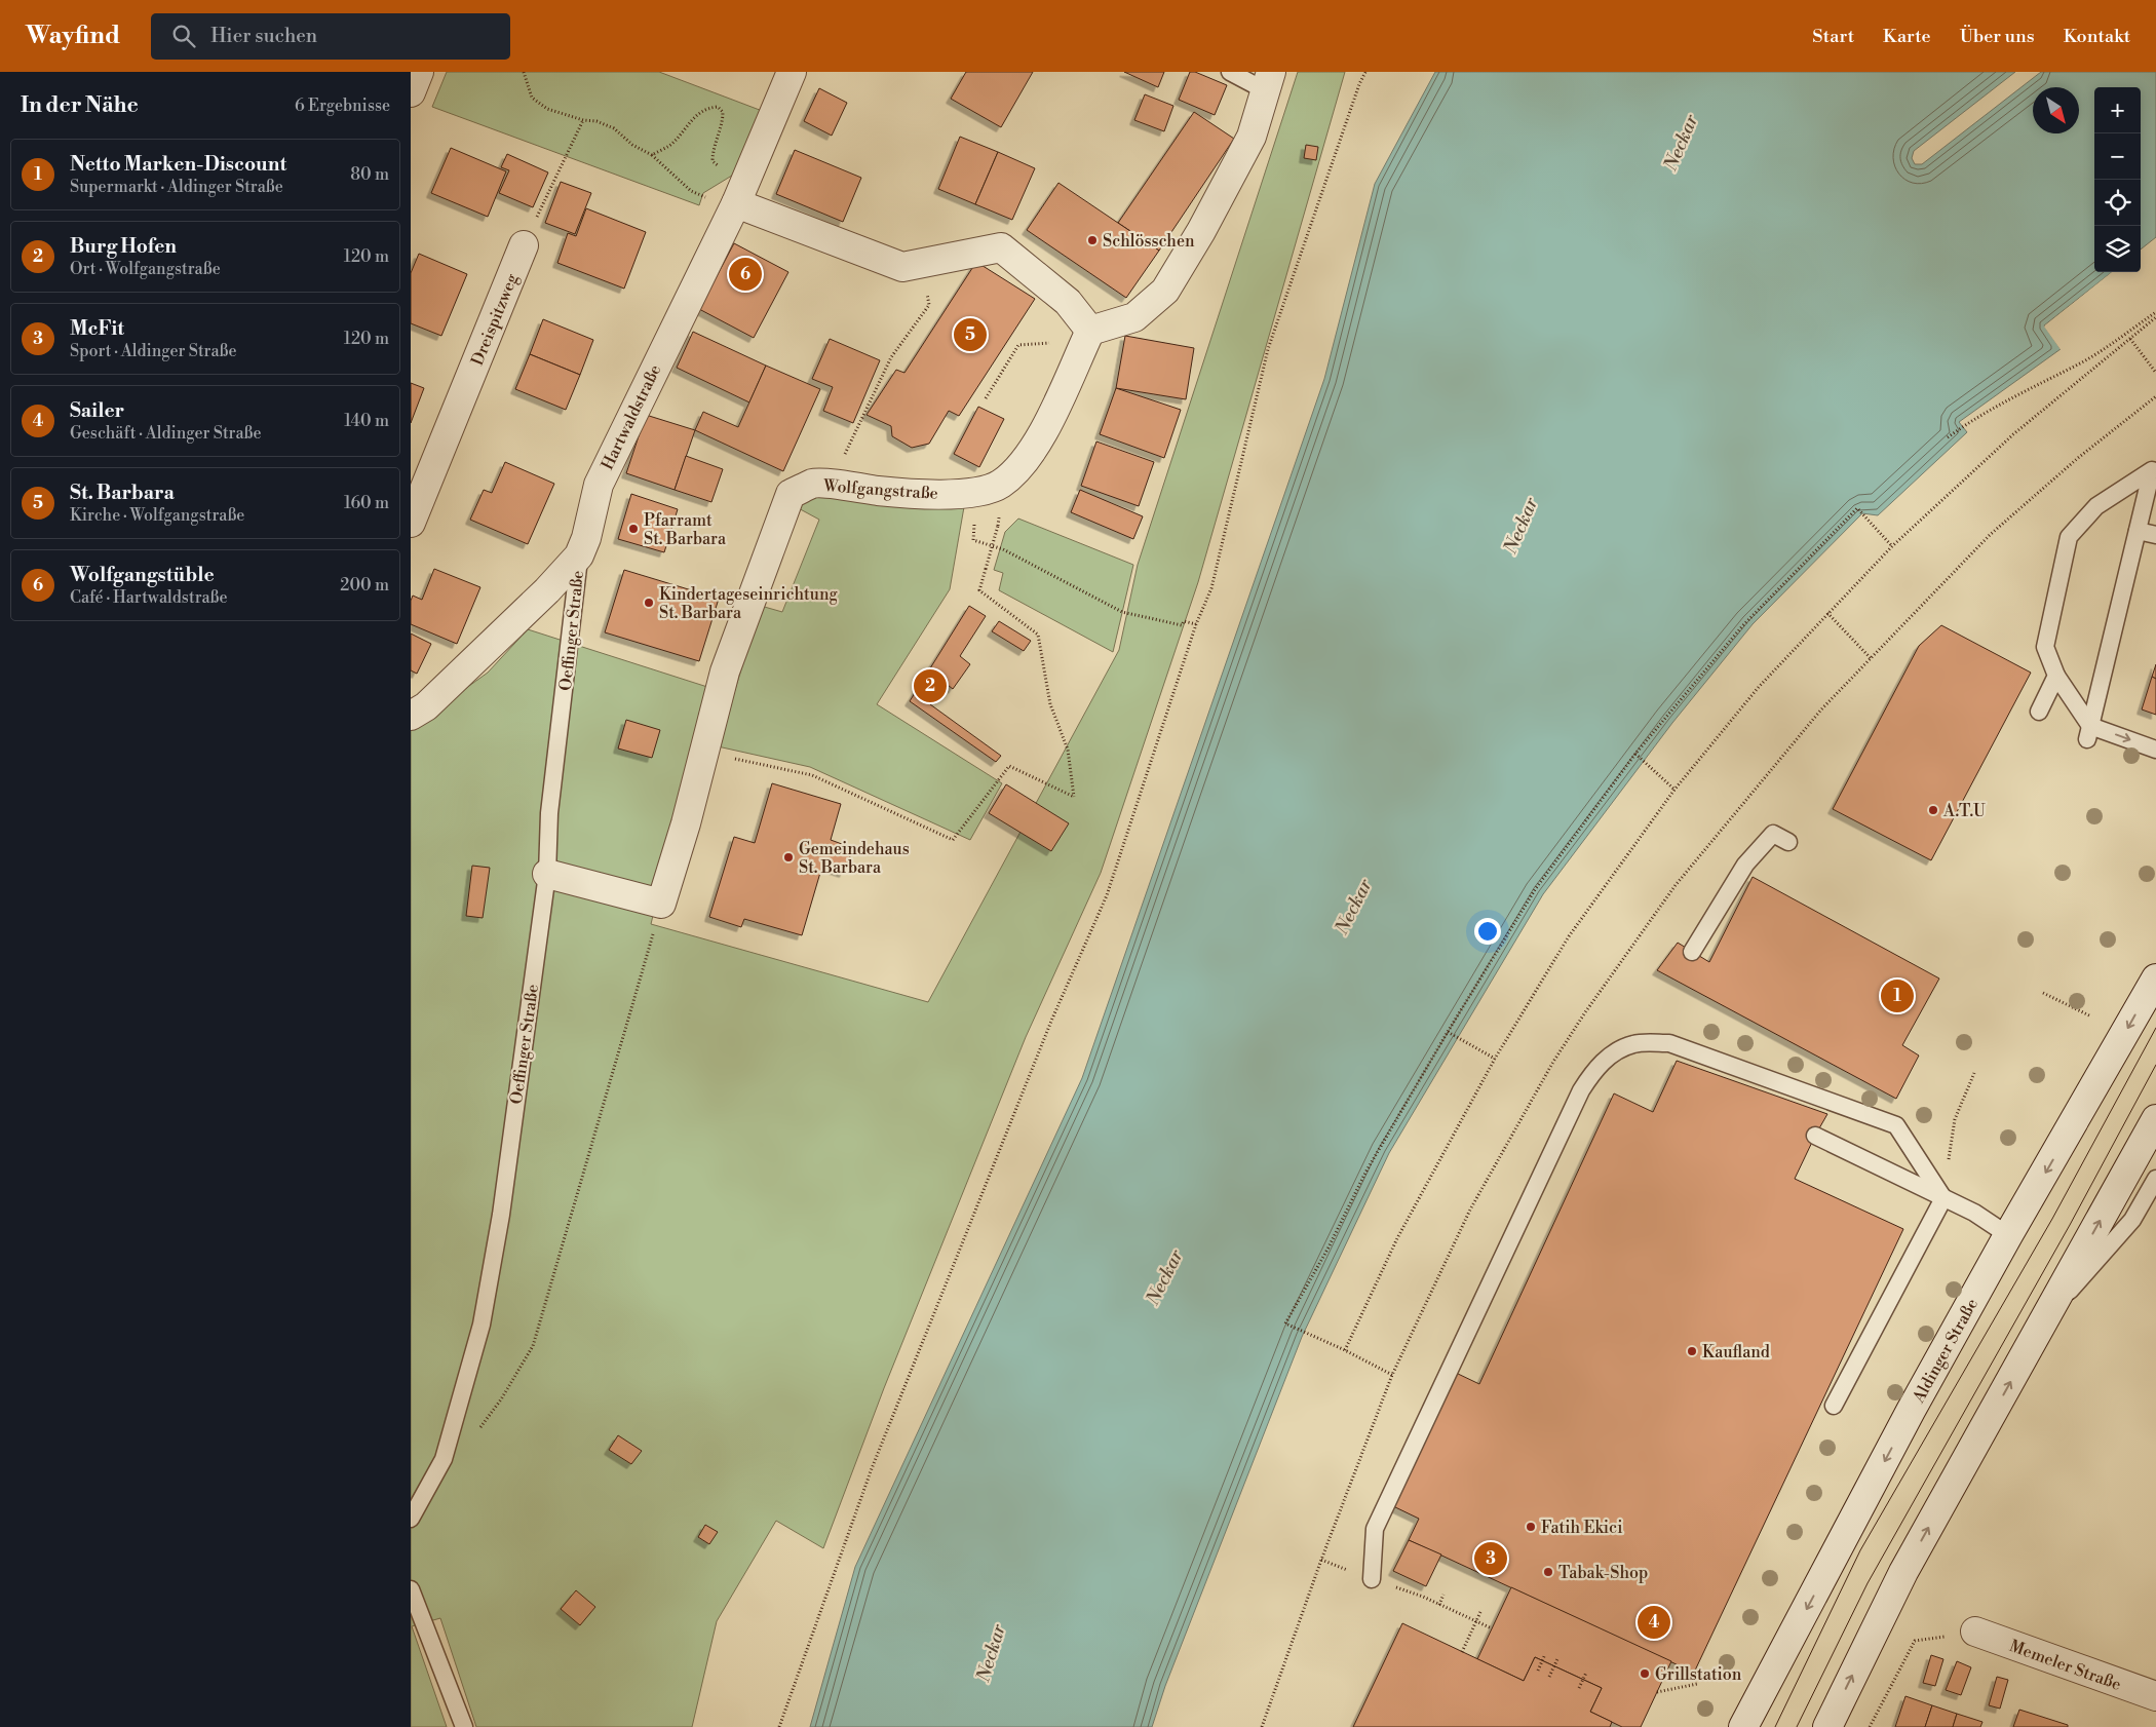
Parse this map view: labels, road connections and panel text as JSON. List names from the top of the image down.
{
  "streets": {
    "street": [
      "Dreispitzweg",
      "Hartwaldstraße",
      "Wolfgangstraße",
      "Aldinger Straße",
      "Memeler Straße"
    ],
    "lane": ["Oeffinger Straße"]
  },
  "crossings": [
    ["Hartwaldstraße", "Oeffinger Straße"]
  ],
  "water": ["Neckar"],
  "places": [
    "Schlösschen",
    "Pfarramt St. Barbara",
    "Kindertageseinrichtung St. Barbara",
    "A.T.U",
    "Gemeindehaus St. Barbara",
    "Kaufland",
    "Fatih Ekici",
    "Tabak-Shop",
    "Grillstation"
  ],
  "north": "bottom right",
  "page": {
    "header": "Wayfind",
    "search": "Hier suchen",
    "nav": [
      "Start",
      "Karte",
      "Über uns",
      "Kontakt"
    ],
    "heading": ["In der Nähe", "6 Ergebnisse"],
    "map_buttons": ["+", "−"],
    "list": [
      {
        "mark": "1",
        "name": "Netto Marken-Discount",
        "note": "Supermarkt · Aldinger Straße",
        "value": "80 m"
      },
      {
        "mark": "2",
        "name": "Burg Hofen",
        "note": "Ort · Wolfgangstraße",
        "value": "120 m"
      },
      {
        "mark": "3",
        "name": "McFit",
        "note": "Sport · Aldinger Straße",
        "value": "120 m"
      },
      {
        "mark": "4",
        "name": "Sailer",
        "note": "Geschäft · Aldinger Straße",
        "value": "140 m"
      },
      {
        "mark": "5",
        "name": "St. Barbara",
        "note": "Kirche · Wolfgangstraße",
        "value": "160 m"
      },
      {
        "mark": "6",
        "name": "Wolfgangstüble",
        "note": "Café · Hartwaldstraße",
        "value": "200 m"
      }
    ],
    "pins": [
      "6",
      "5",
      "2",
      "1",
      "3",
      "4"
    ]
  }
}
